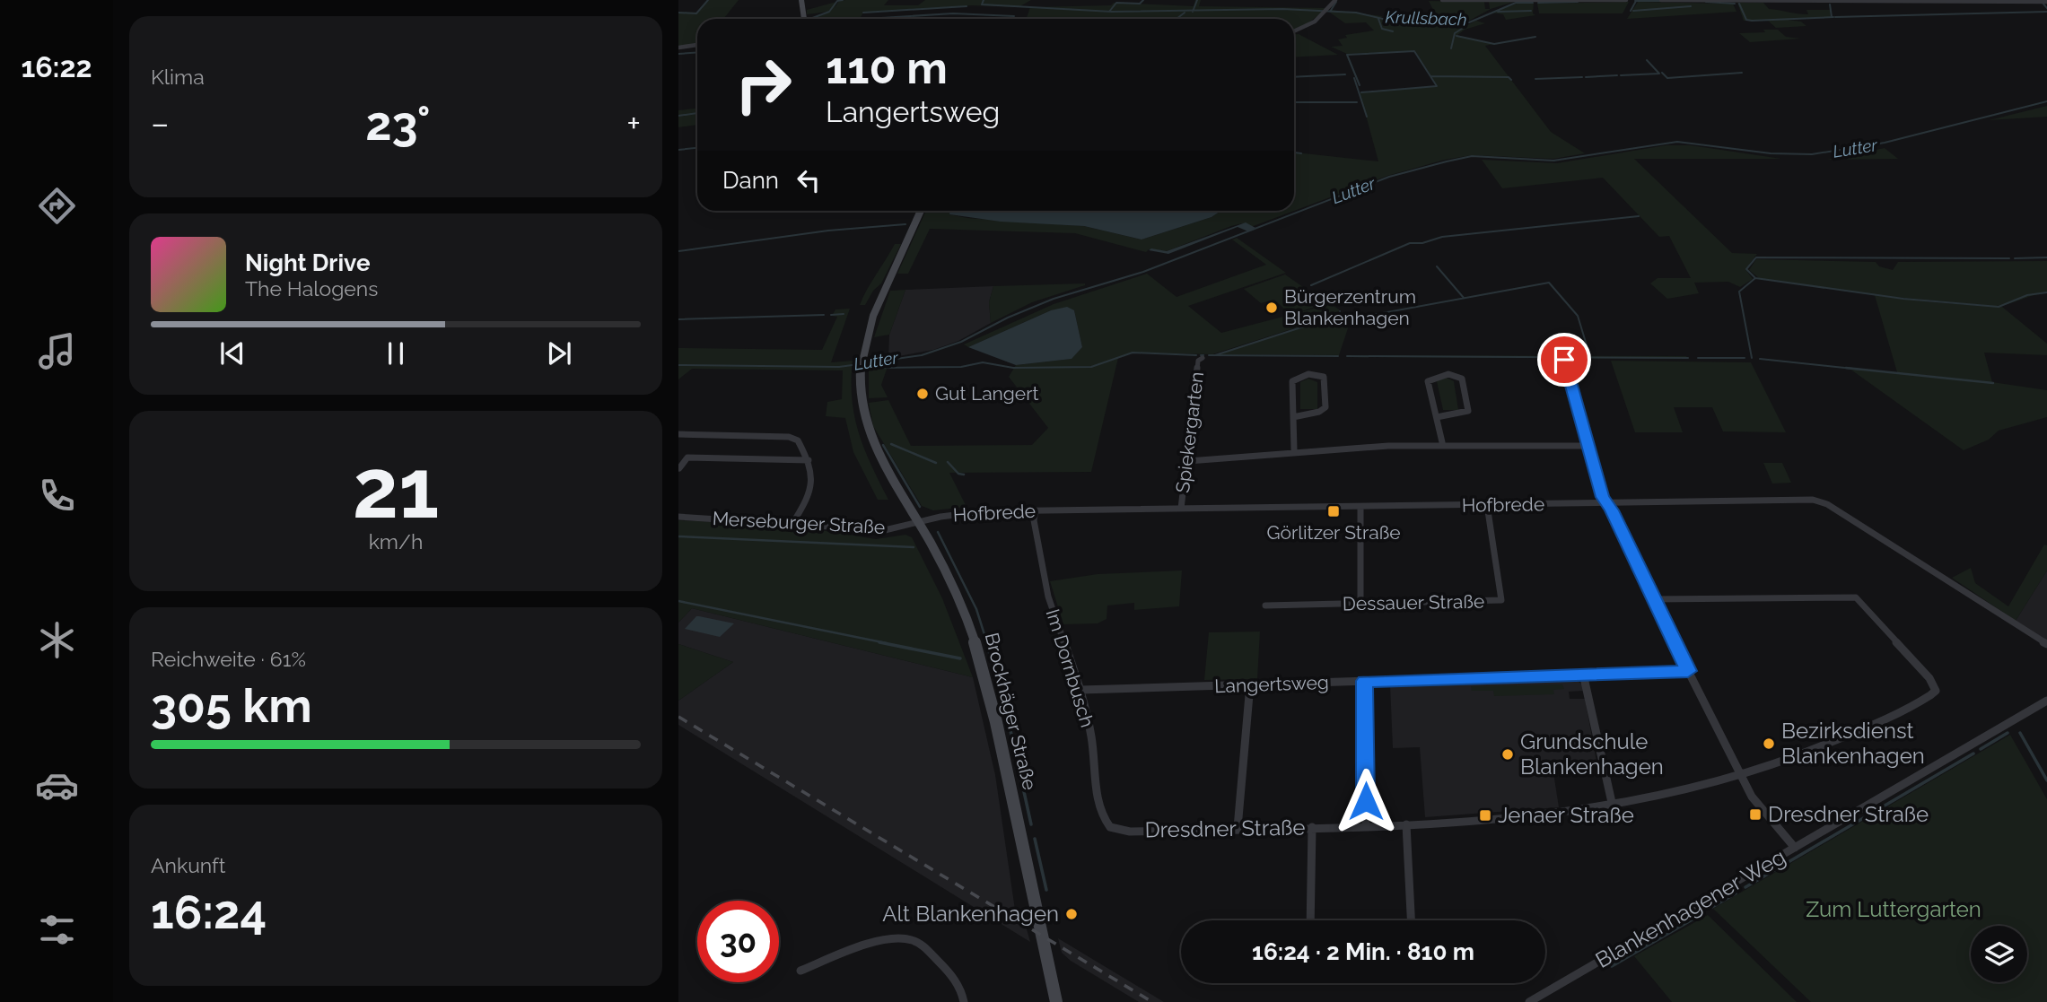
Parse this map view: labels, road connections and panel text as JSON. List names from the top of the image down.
{
  "streets": {
    "main road": ["Brockhäger Straße"],
    "street": [
      "Spiekergarten",
      "Hofbrede",
      "Merseburger Straße",
      "Dessauer Straße",
      "Im Dornbusch",
      "Langertsweg",
      "Dresdner Straße",
      "Blankenhagener Weg"
    ]
  },
  "crossings": [
    ["Spiekergarten", "Hofbrede"],
    ["Hofbrede", "Merseburger Straße"],
    ["Hofbrede", "Dessauer Straße"],
    ["Hofbrede", "Im Dornbusch"],
    ["Hofbrede", "Brockhäger Straße"],
    ["Merseburger Straße", "Brockhäger Straße"],
    ["Im Dornbusch", "Langertsweg"],
    ["Im Dornbusch", "Dresdner Straße"]
  ],
  "water": ["Krullsbach", "Lutter"],
  "parks": ["Zum Luttergarten"],
  "places": {
    "other": [
      "Bürgerzentrum Blankenhagen",
      "Gut Langert",
      "Bezirksdienst Blankenhagen",
      "Grundschule Blankenhagen",
      "Alt Blankenhagen"
    ],
    "transit": ["Görlitzer Straße", "Dresdner Straße", "Jenaer Straße"]
  },
  "page": {
    "tabs": "16:22",
    "tile": [
      "Klima",
      ["21", "km/h"],
      ["Reichweite · 61%", "305 km"],
      ["Ankunft", "16:24"]
    ],
    "turn": ["110 m", "Langertsweg"],
    "heat": ["−", "23°", "+"],
    "then": "Dann",
    "song": ["Night Drive", "The Halogens"],
    "limit": "30",
    "trip": "16:24 · 2 Min. · 810 m"
  }
}
